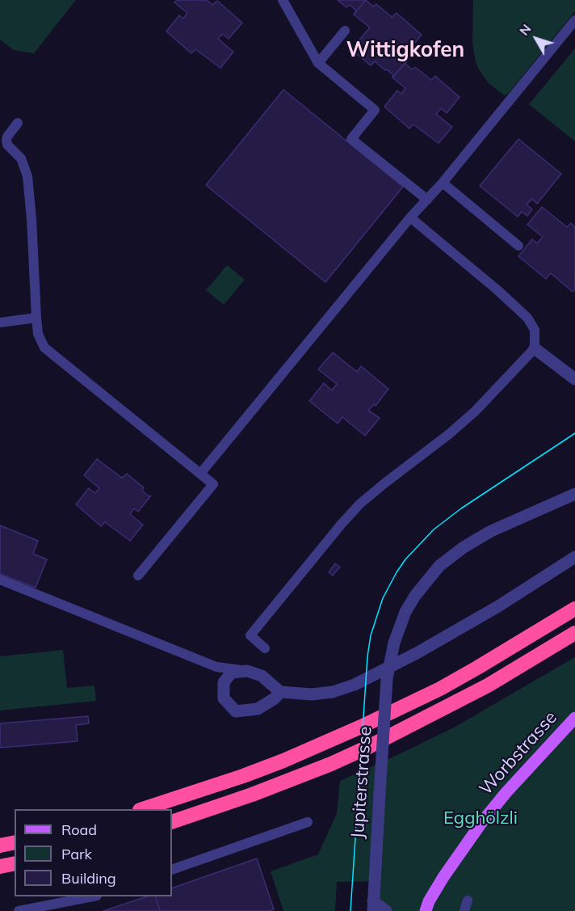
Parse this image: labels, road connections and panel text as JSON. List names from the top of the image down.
{
  "streets": {
    "main road": ["Worbstrasse"],
    "street": ["Jupiterstrasse"]
  },
  "districts": ["Wittigkofen"],
  "parks": ["Egghölzli"],
  "legend": ["Road", "Park", "Building"],
  "north": "top left"
}
